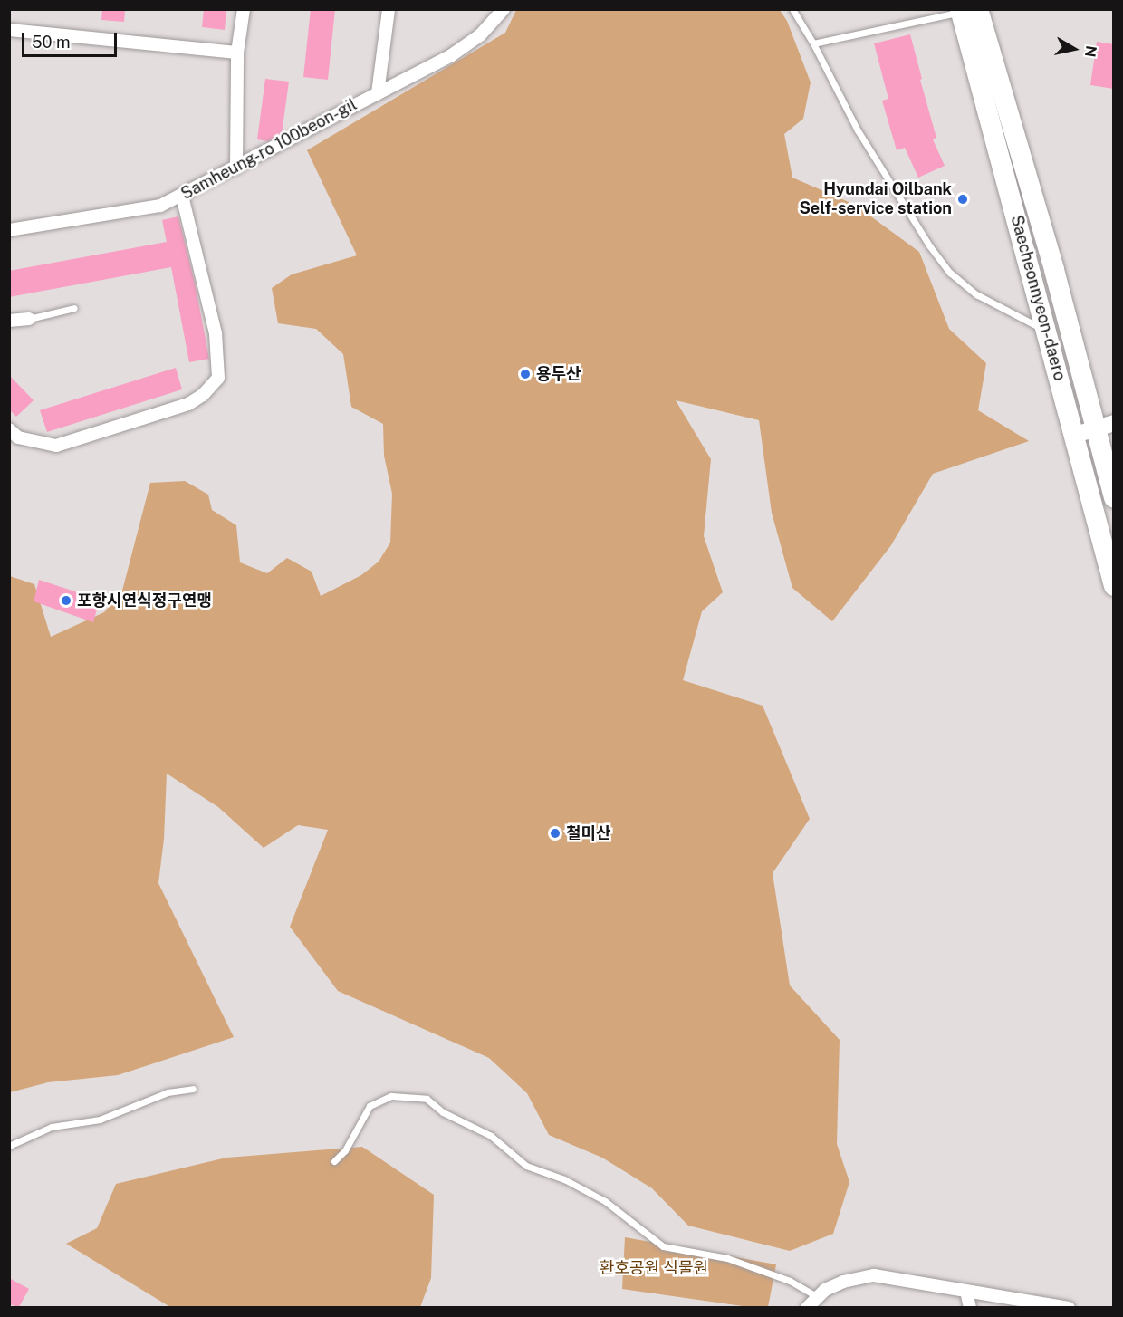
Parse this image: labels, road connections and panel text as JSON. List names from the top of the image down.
{
  "streets": {
    "main road": ["Saecheonnyeon-daero"],
    "street": ["Samheung-ro 100beon-gil"]
  },
  "parks": ["환호공원 식물원"],
  "places": [
    "Hyundai Oilbank Self-service station",
    "용두산",
    "포항시연식정구연맹",
    "철미산"
  ],
  "scale_bar": "50 m",
  "north": "right"
}
